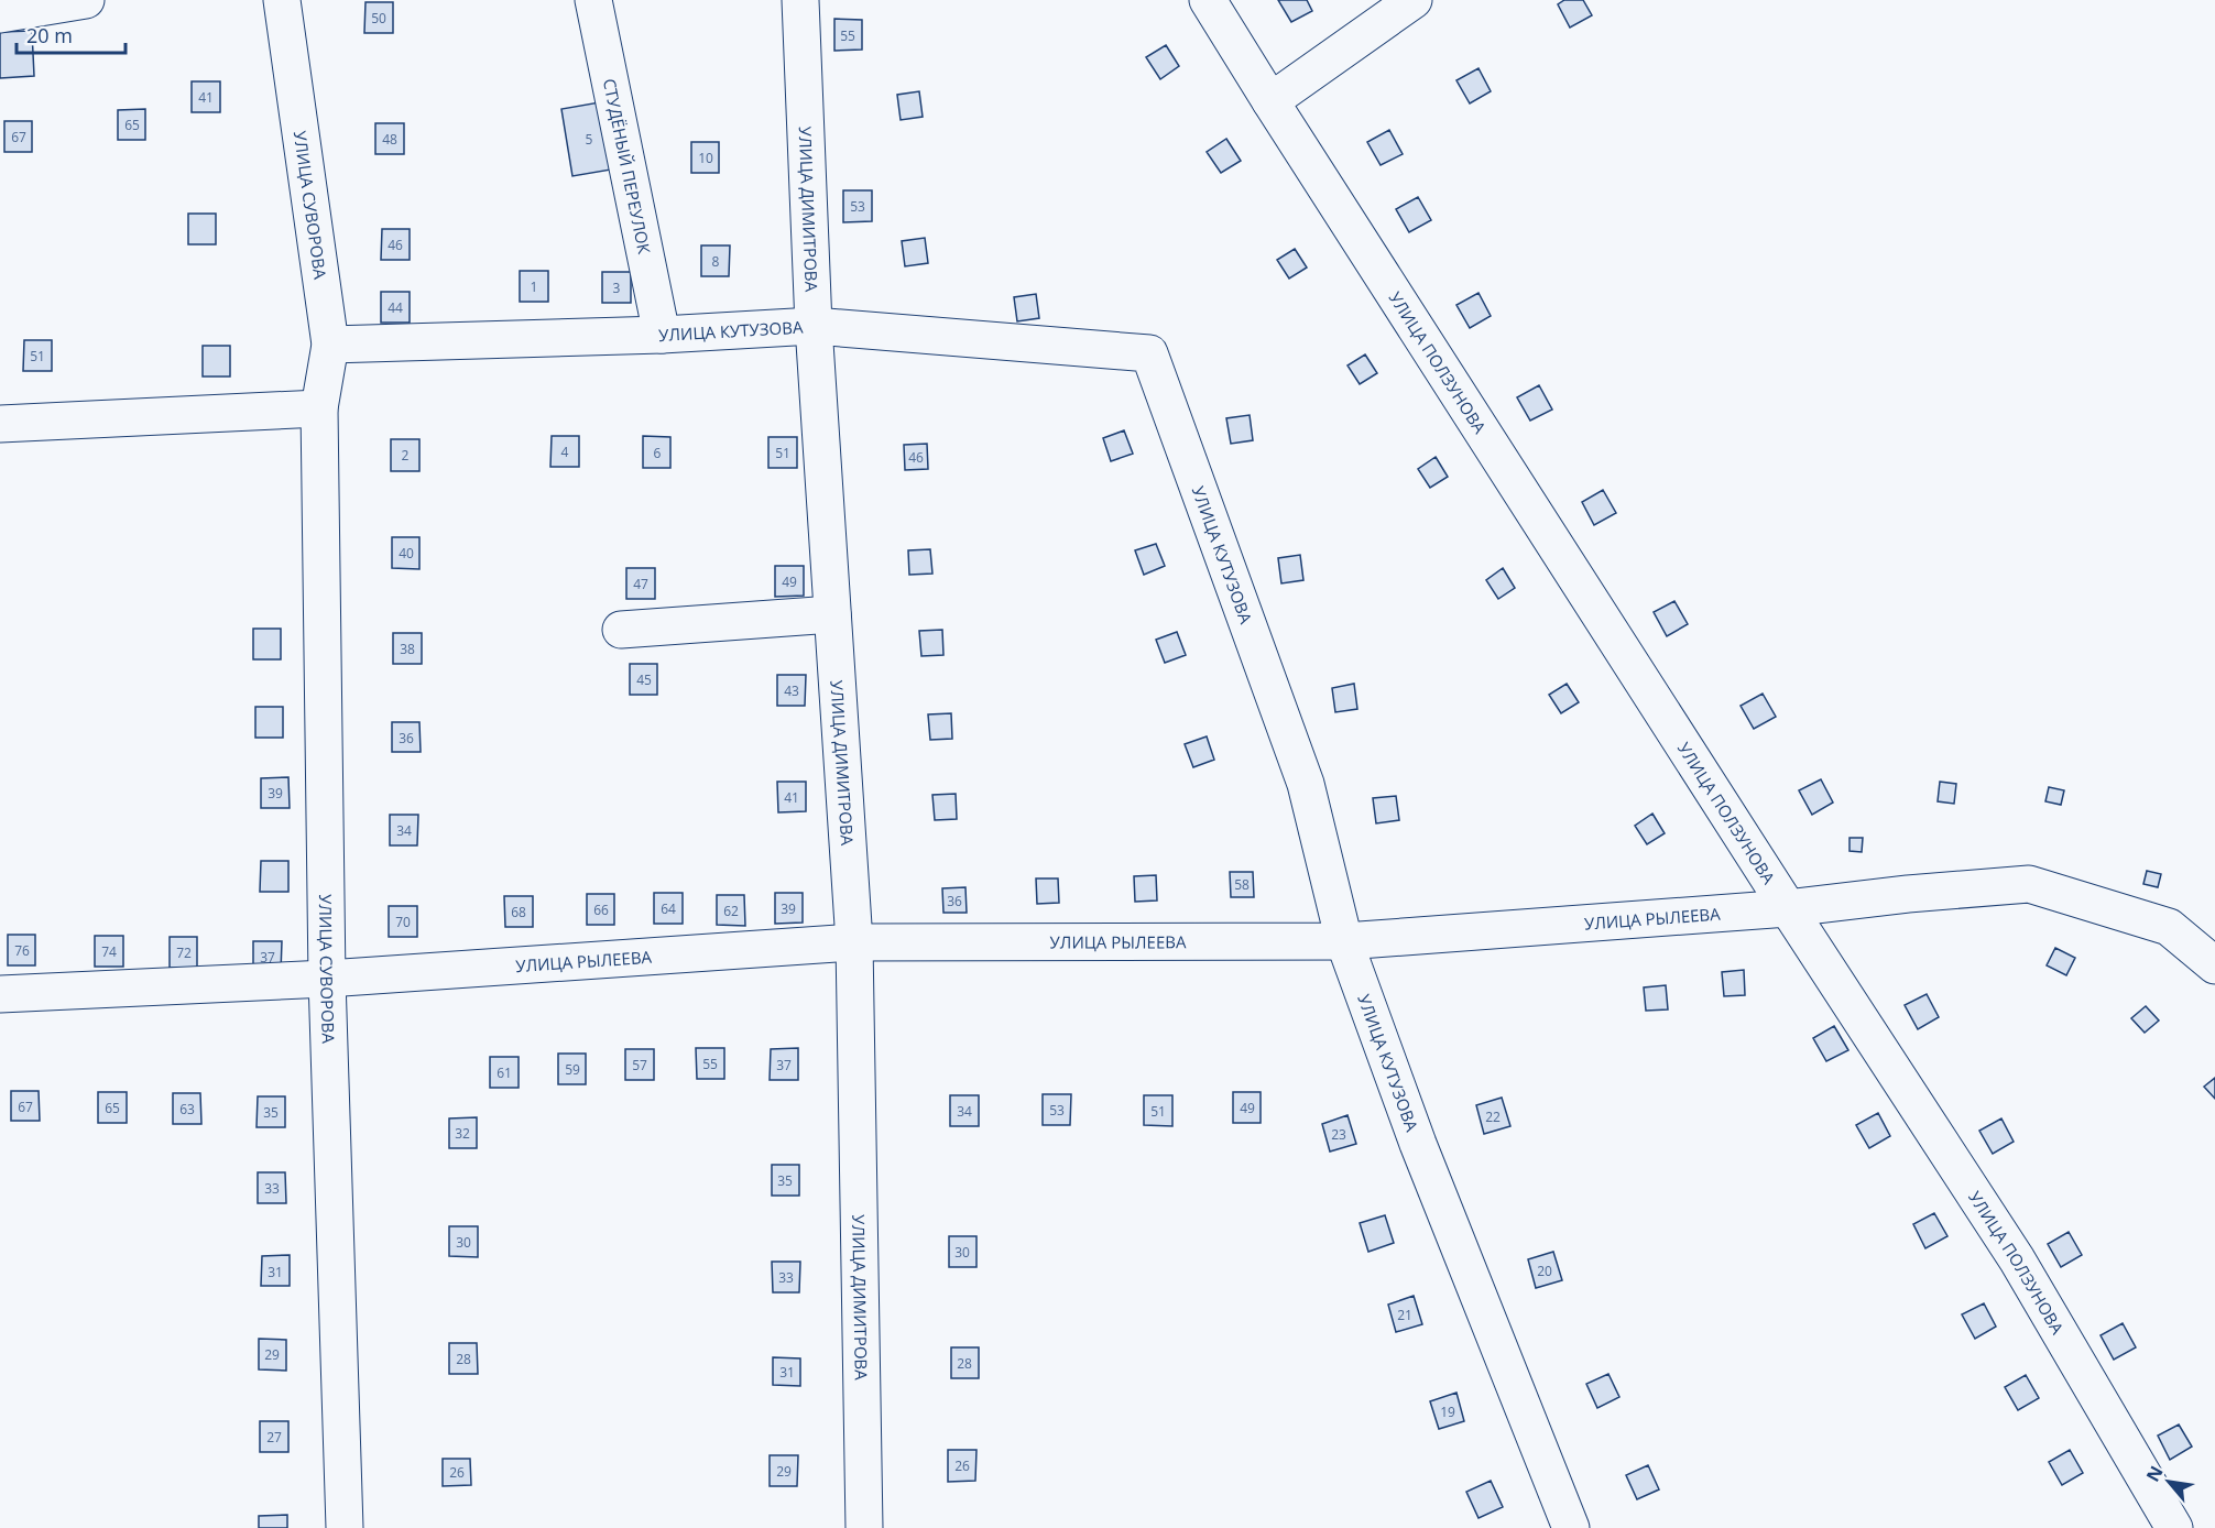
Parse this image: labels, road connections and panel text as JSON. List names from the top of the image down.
{
  "streets": {
    "street": [
      "СТУДЁНЫЙ ПЕРЕУЛОК",
      "УЛИЦА СУВОРОВА",
      "УЛИЦА ДИМИТРОВА",
      "УЛИЦА КУТУЗОВА",
      "УЛИЦА ПОЛЗУНОВА",
      "УЛИЦА РЫЛЕЕВА"
    ]
  },
  "crossings": [
    ["СТУДЁНЫЙ ПЕРЕУЛОК", "УЛИЦА КУТУЗОВА"],
    ["УЛИЦА СУВОРОВА", "УЛИЦА КУТУЗОВА"],
    ["УЛИЦА СУВОРОВА", "УЛИЦА РЫЛЕЕВА"],
    ["УЛИЦА ДИМИТРОВА", "УЛИЦА КУТУЗОВА"],
    ["УЛИЦА ДИМИТРОВА", "УЛИЦА РЫЛЕЕВА"],
    ["УЛИЦА КУТУЗОВА", "УЛИЦА РЫЛЕЕВА"],
    ["УЛИЦА ПОЛЗУНОВА", "УЛИЦА РЫЛЕЕВА"]
  ],
  "house_numbers": [
    "50",
    "55",
    "41",
    "65",
    "67",
    "48",
    "5",
    "10",
    "53",
    "46",
    "8",
    "1",
    "3",
    "44",
    "51",
    "4",
    "6",
    "51",
    "2",
    "46",
    "40",
    "49",
    "47",
    "38",
    "45",
    "43",
    "36",
    "39",
    "41",
    "34",
    "58",
    "36",
    "64",
    "39",
    "66",
    "62",
    "68",
    "70",
    "76",
    "74",
    "72",
    "37",
    "55",
    "57",
    "37",
    "59",
    "61",
    "67",
    "65",
    "49",
    "63",
    "53",
    "34",
    "51",
    "35",
    "22",
    "32",
    "23",
    "35",
    "33",
    "30",
    "30",
    "20",
    "31",
    "33",
    "21",
    "29",
    "28",
    "28",
    "31",
    "19",
    "27",
    "26",
    "29",
    "26"
  ],
  "scale_bar": "20 m",
  "north": "top left"
}
